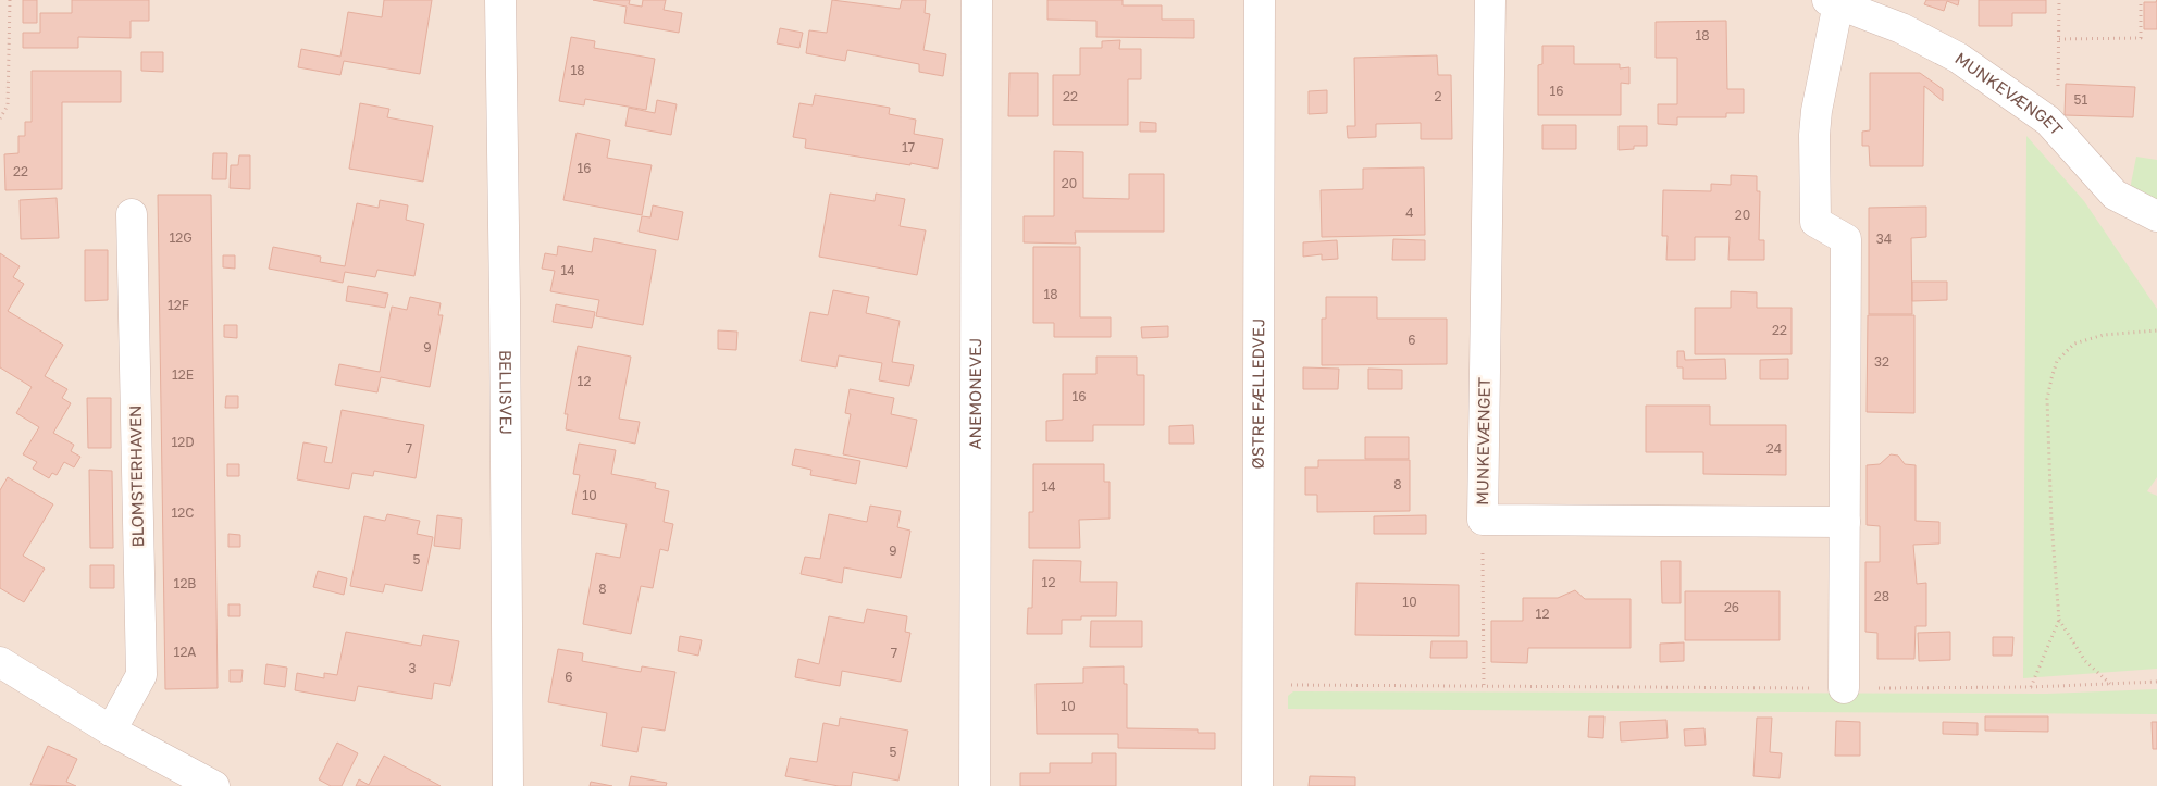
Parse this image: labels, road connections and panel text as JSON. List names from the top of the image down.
{
  "streets": {
    "street": [
      "MUNKEVÆNGET",
      "BELLISVEJ",
      "ANEMONEVEJ",
      "ØSTRE FÆLLEDVEJ",
      "BLOMSTERHAVEN"
    ]
  },
  "house_numbers": [
    "18",
    "18",
    "16",
    "22",
    "2",
    "51",
    "17",
    "16",
    "22",
    "20",
    "4",
    "20",
    "12G",
    "34",
    "14",
    "18",
    "12F",
    "22",
    "6",
    "9",
    "32",
    "12E",
    "12",
    "16",
    "12D",
    "7",
    "24",
    "8",
    "14",
    "10",
    "12C",
    "9",
    "5",
    "12",
    "12B",
    "8",
    "28",
    "10",
    "26",
    "12",
    "12A",
    "7",
    "3",
    "6",
    "10",
    "5"
  ]
}
